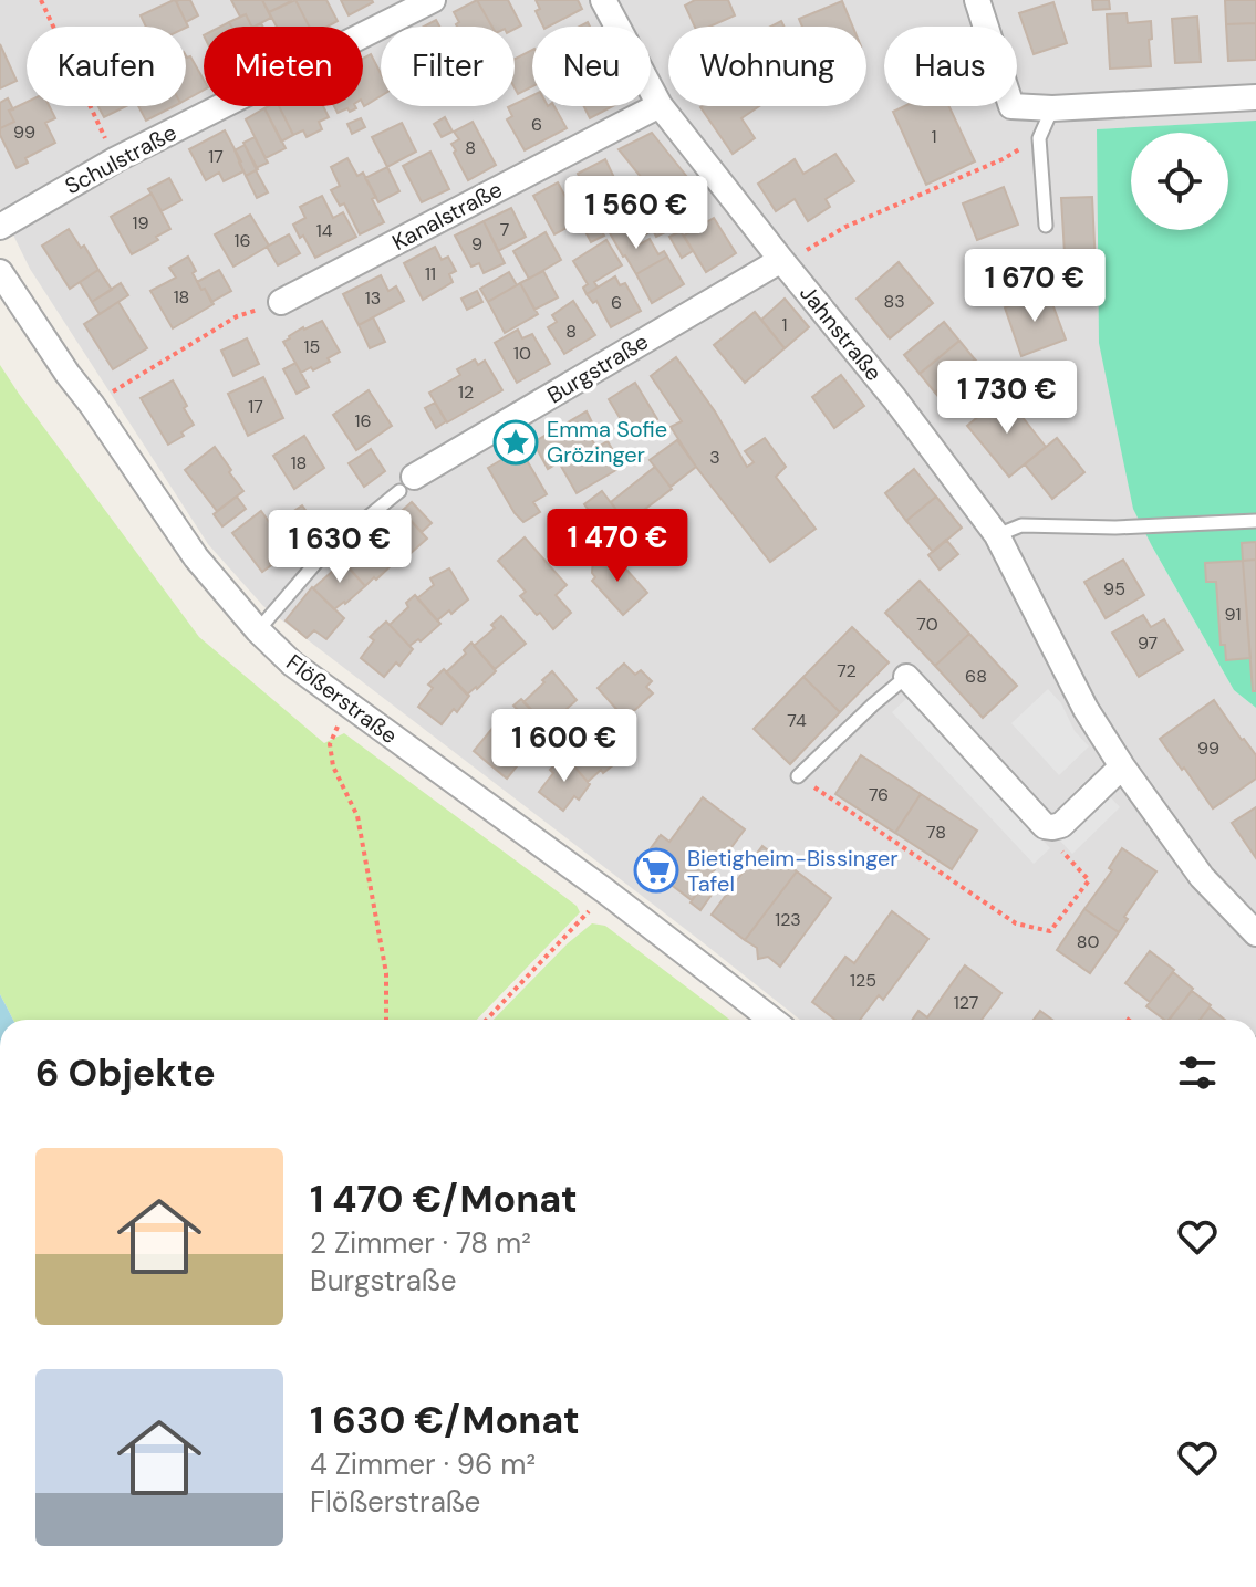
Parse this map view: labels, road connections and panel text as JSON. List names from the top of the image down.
{
  "streets": {
    "street": [
      "Schulstraße",
      "Kanalstraße",
      "Jahnstraße",
      "Burgstraße",
      "Flößerstraße"
    ]
  },
  "crossings": [
    ["Kanalstraße", "Jahnstraße"],
    ["Jahnstraße", "Burgstraße"],
    ["Burgstraße", "Flößerstraße"]
  ],
  "places": {
    "place": ["Emma Sofie Grözinger"],
    "supermarket": ["Bietigheim-Bissinger Tafel"]
  },
  "house_numbers": [
    "6",
    "99",
    "1",
    "8",
    "17",
    "19",
    "7",
    "14",
    "16",
    "9",
    "11",
    "18",
    "13",
    "83",
    "6",
    "1",
    "8",
    "15",
    "10",
    "12",
    "17",
    "16",
    "3",
    "18",
    "95",
    "91",
    "70",
    "97",
    "72",
    "68",
    "74",
    "99",
    "76",
    "78",
    "123",
    "80",
    "125",
    "127"
  ],
  "page": {
    "chip": [
      "Kaufen",
      "Mieten",
      "Filter",
      "Neu",
      "Wohnung",
      "Haus"
    ],
    "price": [
      "1 560 €",
      "1 670 €",
      "1 730 €",
      "1 470 €",
      "1 630 €",
      "1 600 €"
    ],
    "heading": "6 Objekte",
    "list": [
      {
        "name": "1 470 €/Monat",
        "note": "2 Zimmer · 78 m² · Burgstraße"
      },
      {
        "name": "1 630 €/Monat",
        "note": "4 Zimmer · 96 m² · Flößerstraße"
      }
    ]
  }
}
